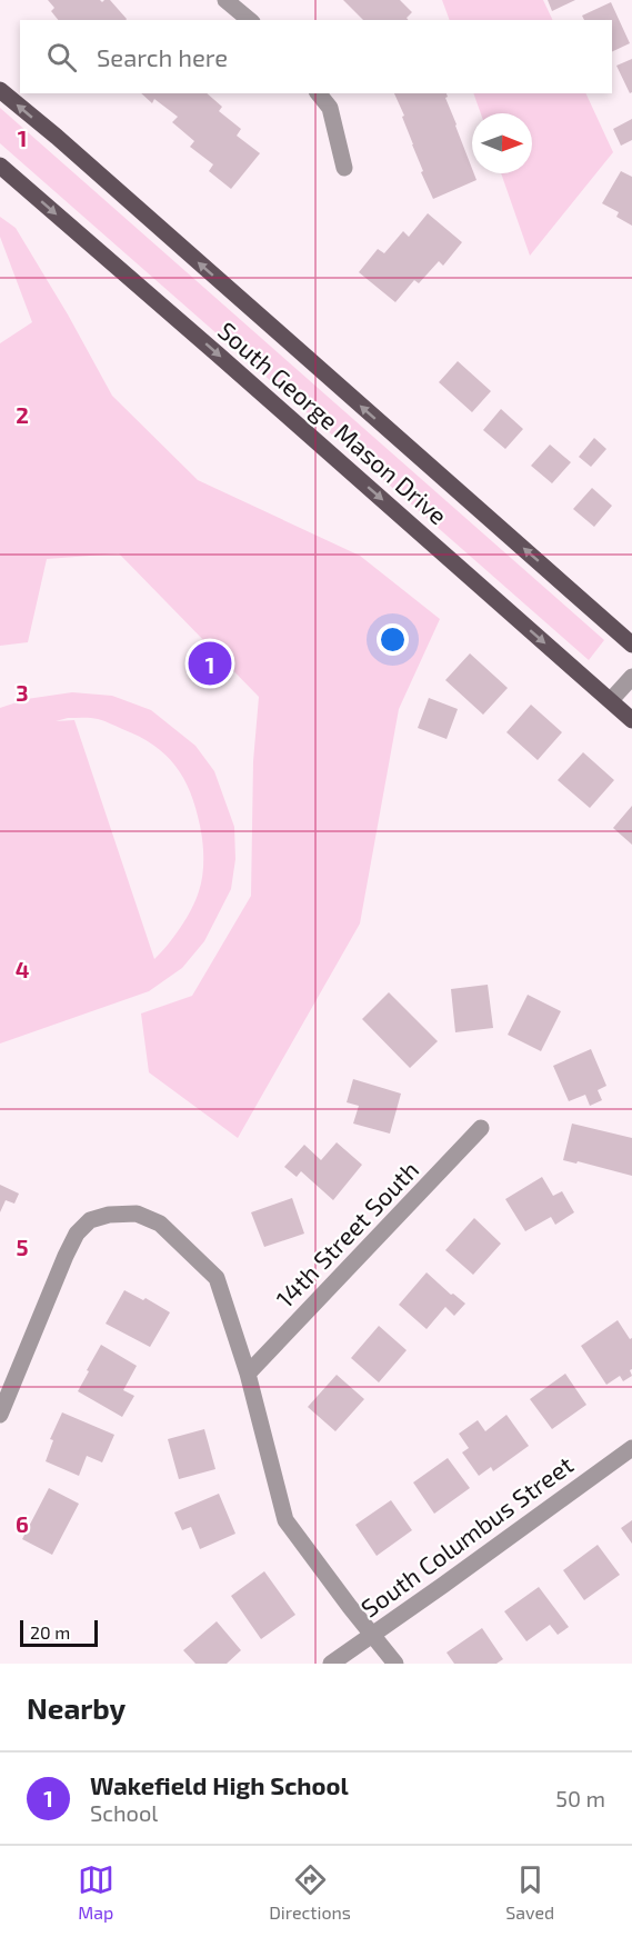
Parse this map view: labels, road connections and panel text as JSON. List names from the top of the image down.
{
  "streets": {
    "main road": ["South George Mason Drive"],
    "street": ["14th Street South", "South Columbus Street"]
  },
  "scale_bar": "20 m",
  "north": "right",
  "page": {
    "search": "Search here",
    "pins": "1",
    "scale": "20 m",
    "heading": "Nearby",
    "list": [
      {
        "mark": "1",
        "name": "Wakefield High School",
        "note": "School",
        "value": "50 m"
      }
    ],
    "nav": ["Map", "Directions", "Saved"]
  },
  "grid": {
    "rows": [
      "1",
      "2",
      "3",
      "4",
      "5",
      "6"
    ]
  }
}
